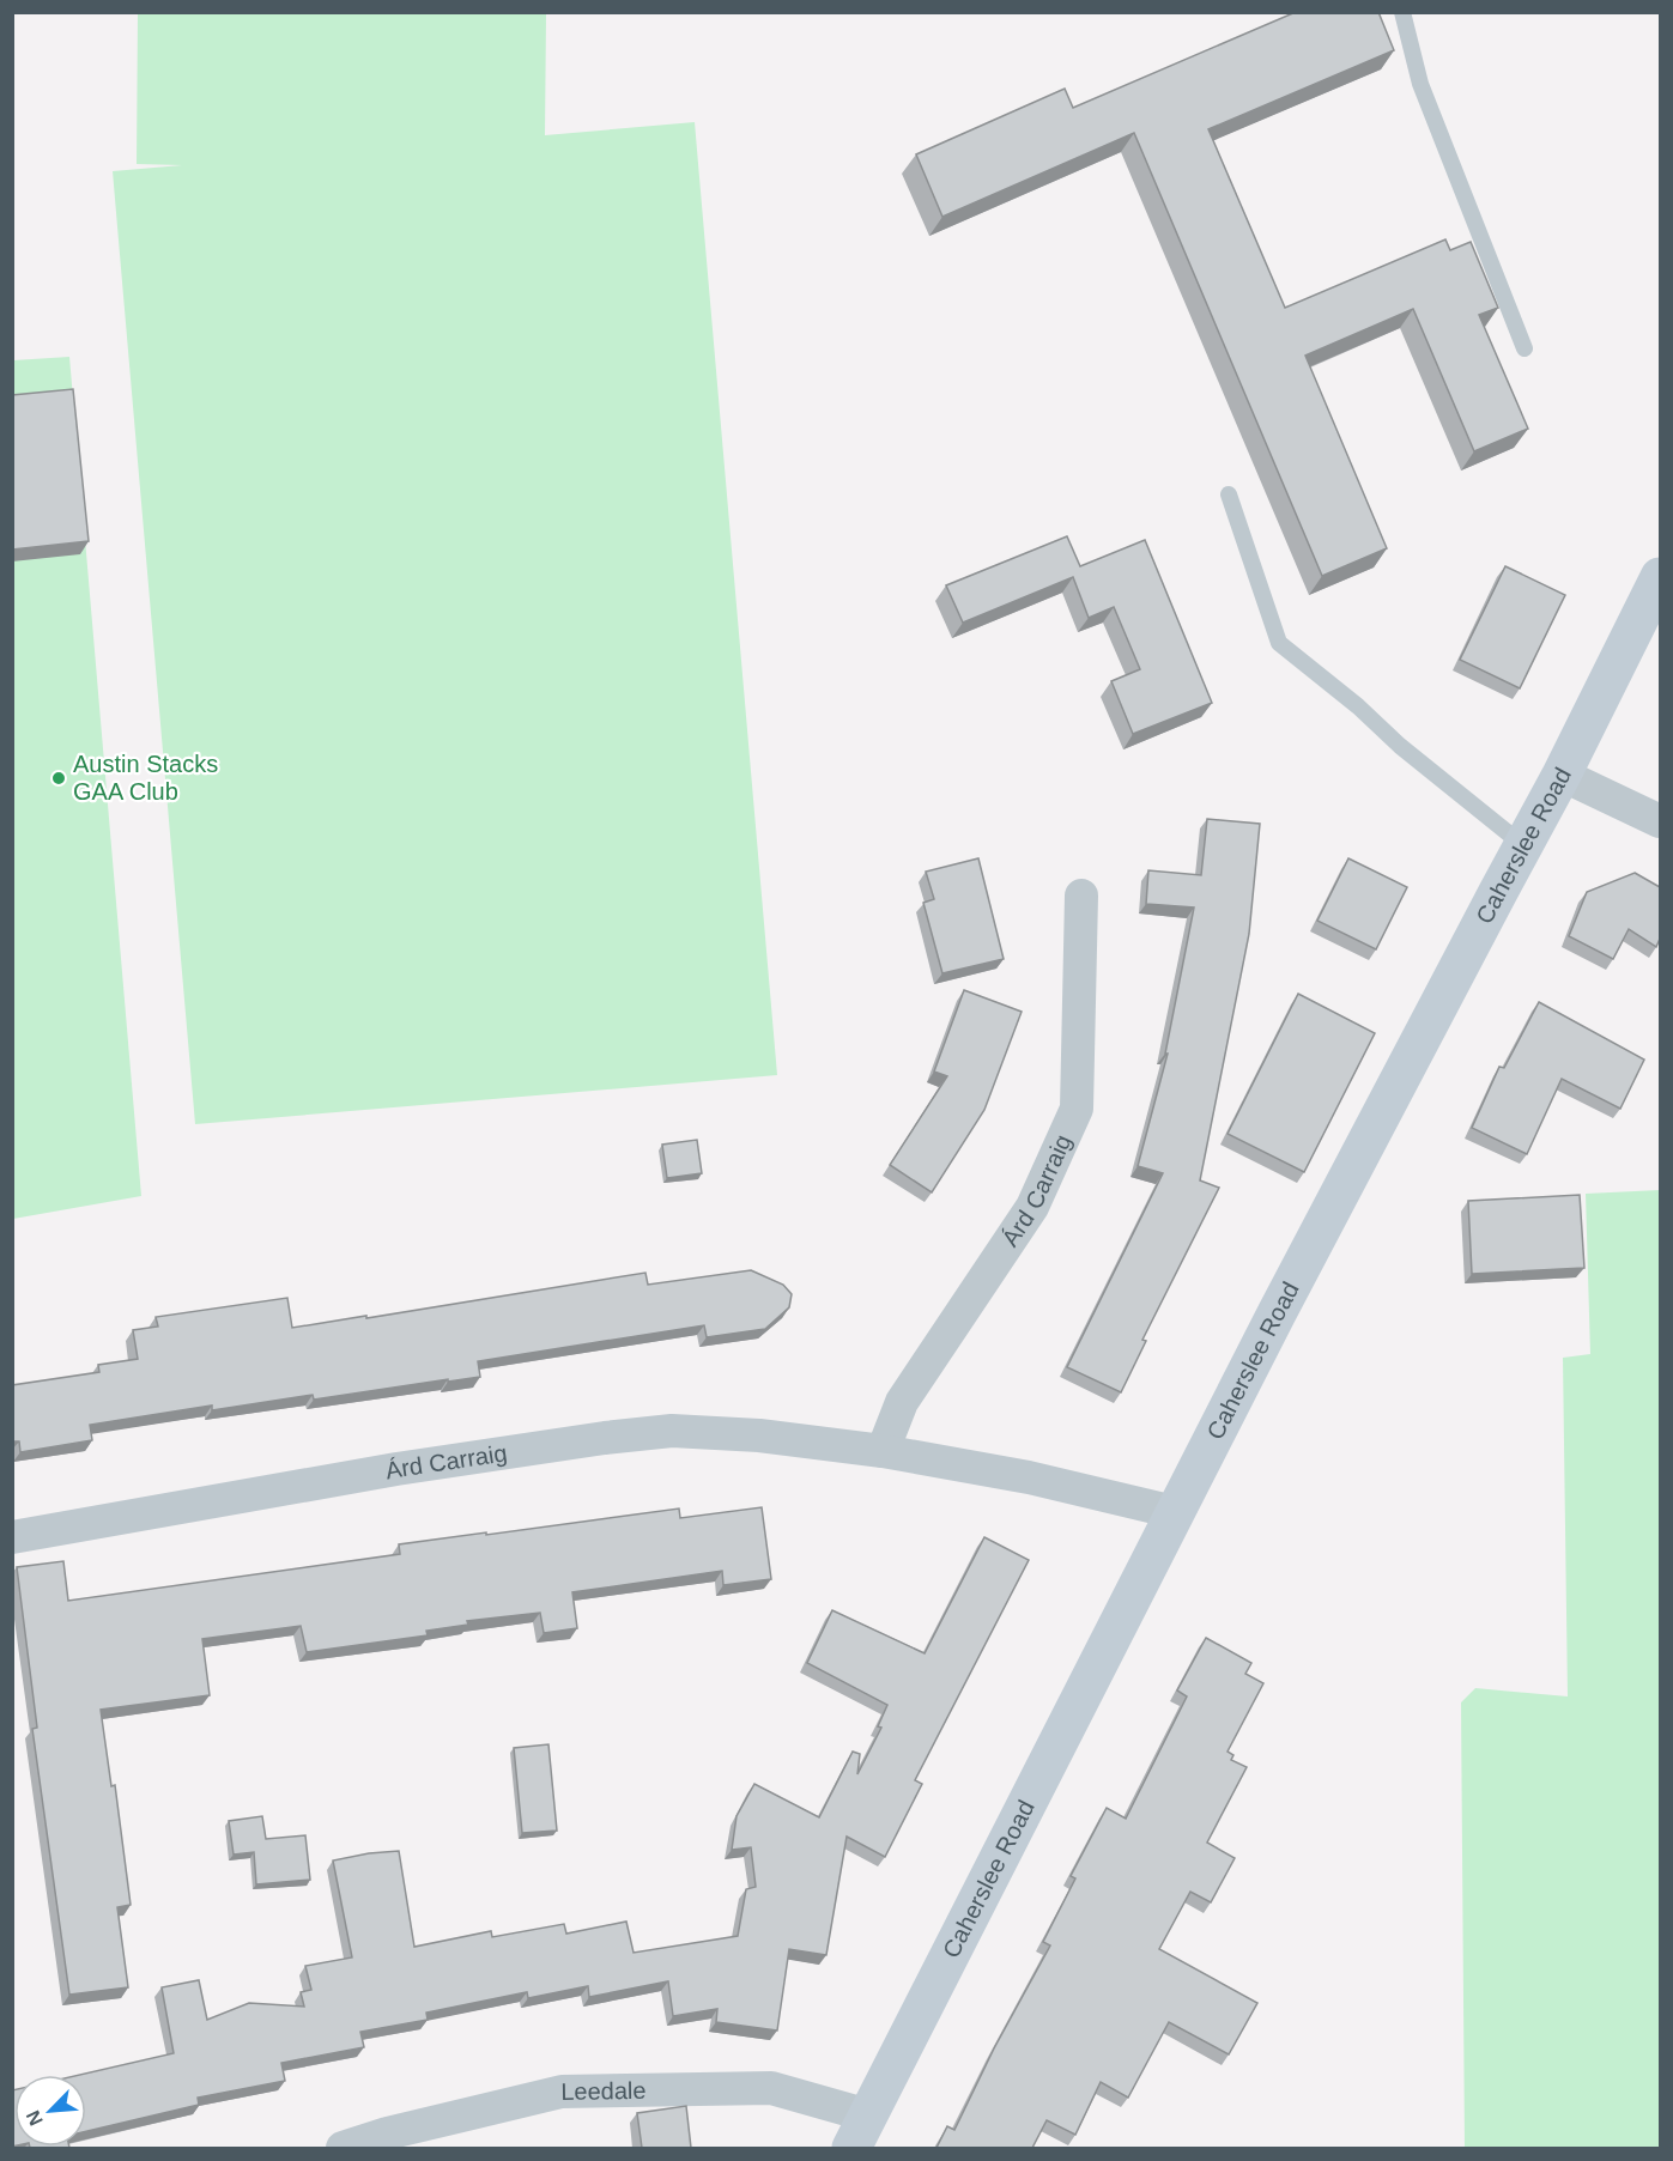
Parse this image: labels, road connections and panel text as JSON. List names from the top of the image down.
{
  "streets": {
    "main road": ["Caherslee Road"],
    "street": ["Árd Carraig", "Leedale"]
  },
  "crossings": [
    ["Caherslee Road", "Árd Carraig"],
    ["Caherslee Road", "Leedale"]
  ],
  "places": ["Austin Stacks GAA Club"],
  "north": "bottom left"
}
